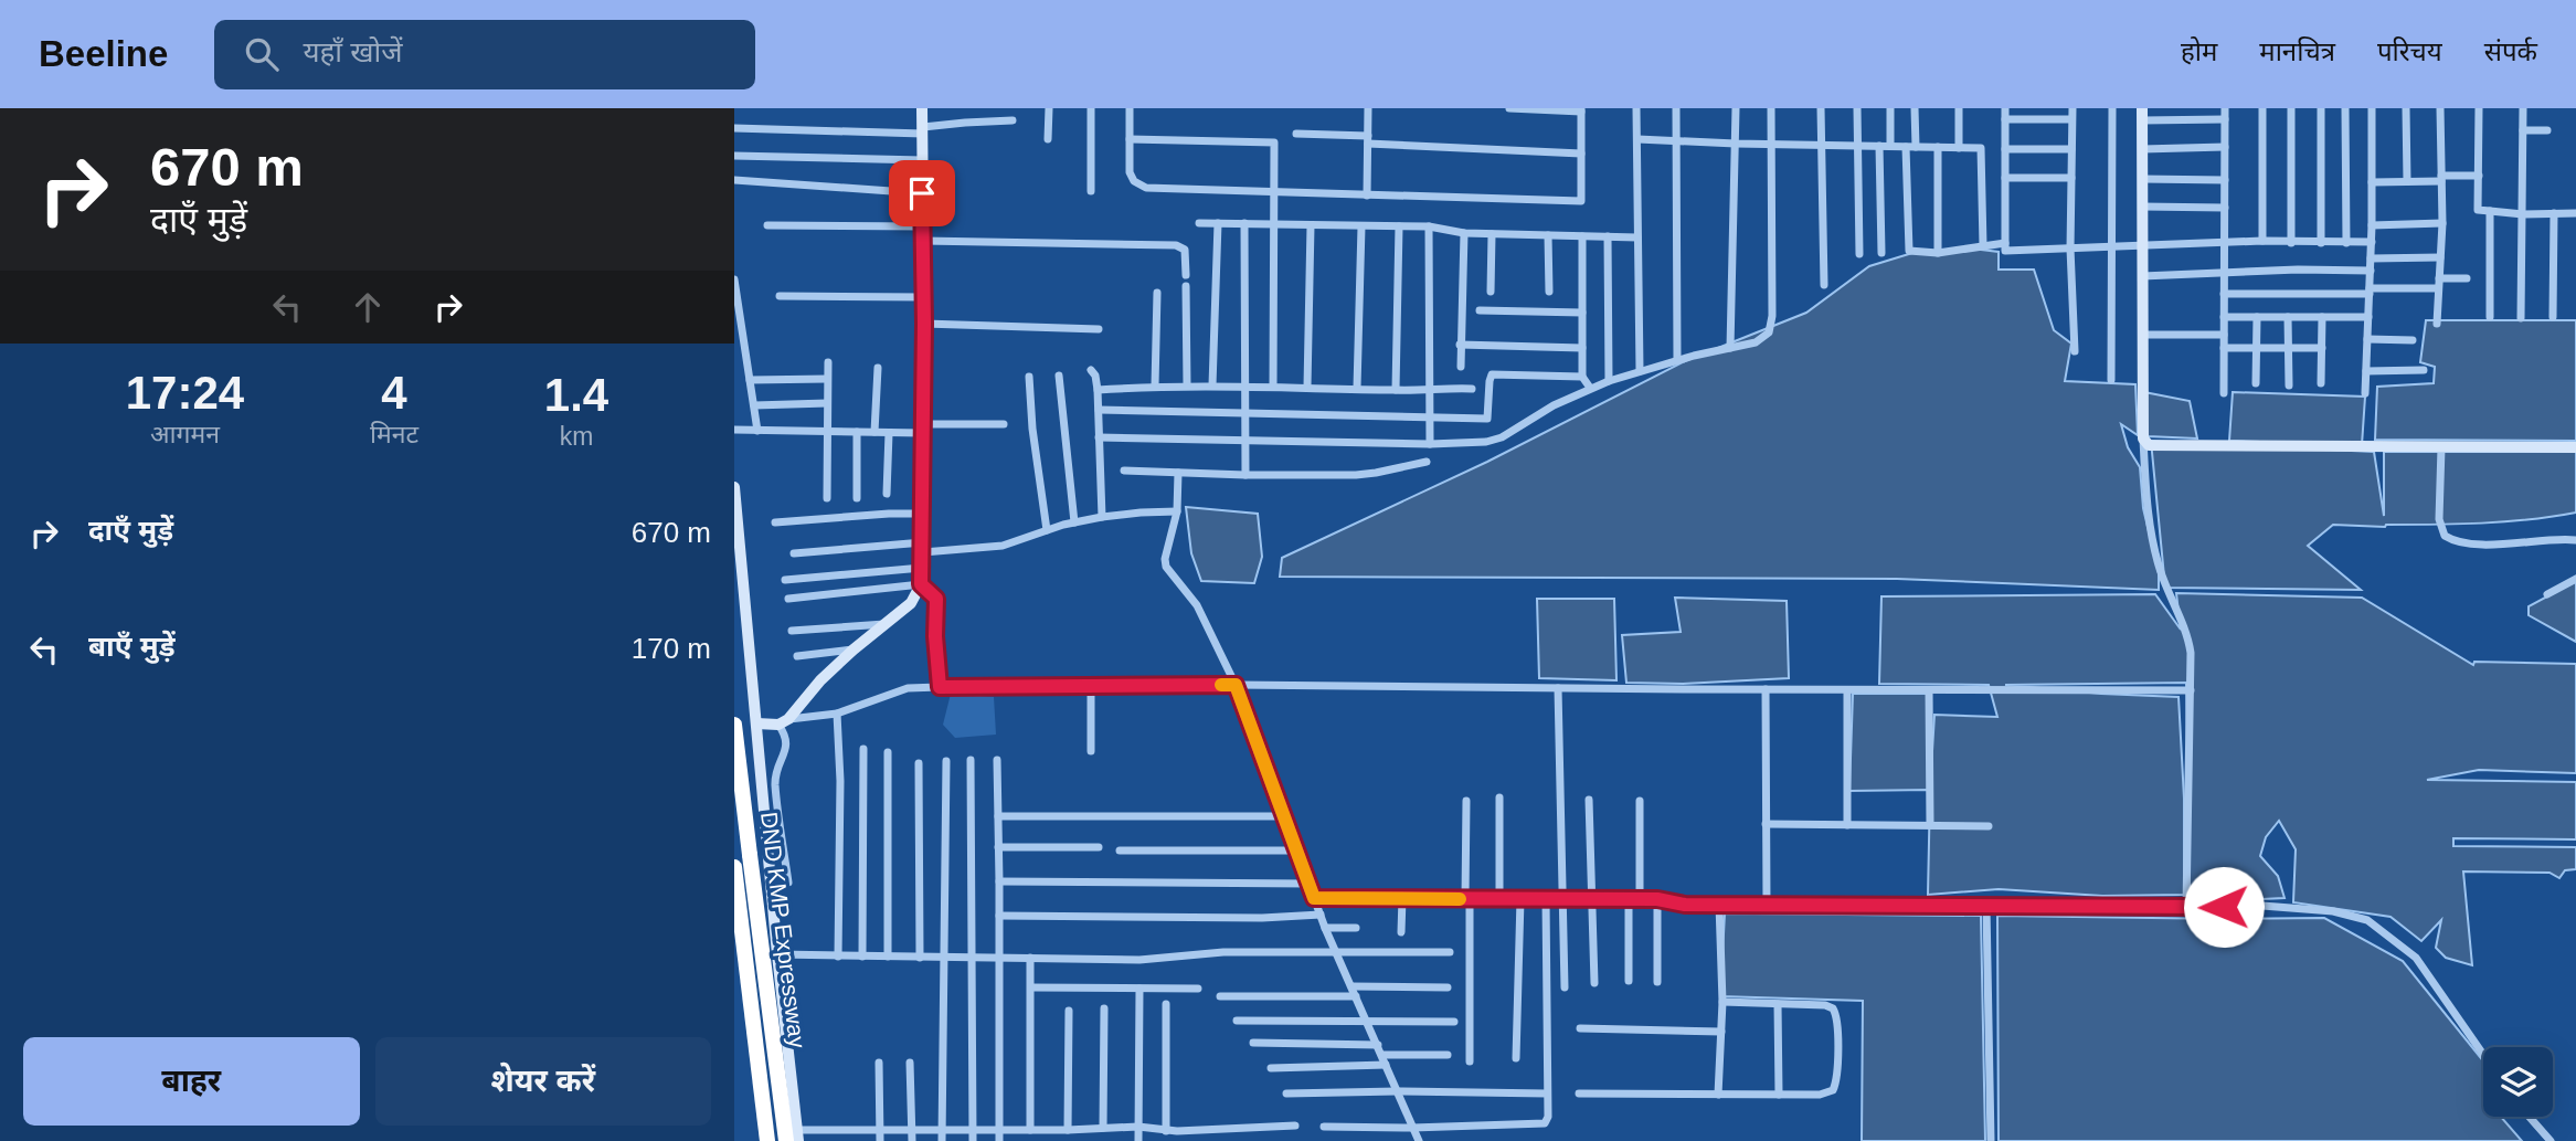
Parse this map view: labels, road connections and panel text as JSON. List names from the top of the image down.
{
  "streets": {
    "highway": ["DND KMP Expressway"]
  },
  "page": {
    "header": "Beeline",
    "search": "यहाँ खोजें",
    "nav": [
      "होम",
      "मानचित्र",
      "परिचय",
      "संपर्क"
    ],
    "turn": ["670 m", "दाएँ मुड़ें"],
    "eta": [
      "17:24",
      "आगमन",
      "4",
      "मिनट",
      "1.4",
      "km"
    ],
    "list": [
      {
        "name": "दाएँ मुड़ें",
        "value": "670 m"
      },
      {
        "name": "बाएँ मुड़ें",
        "value": "170 m"
      }
    ],
    "buttons": ["बाहर", "शेयर करें"]
  }
}
